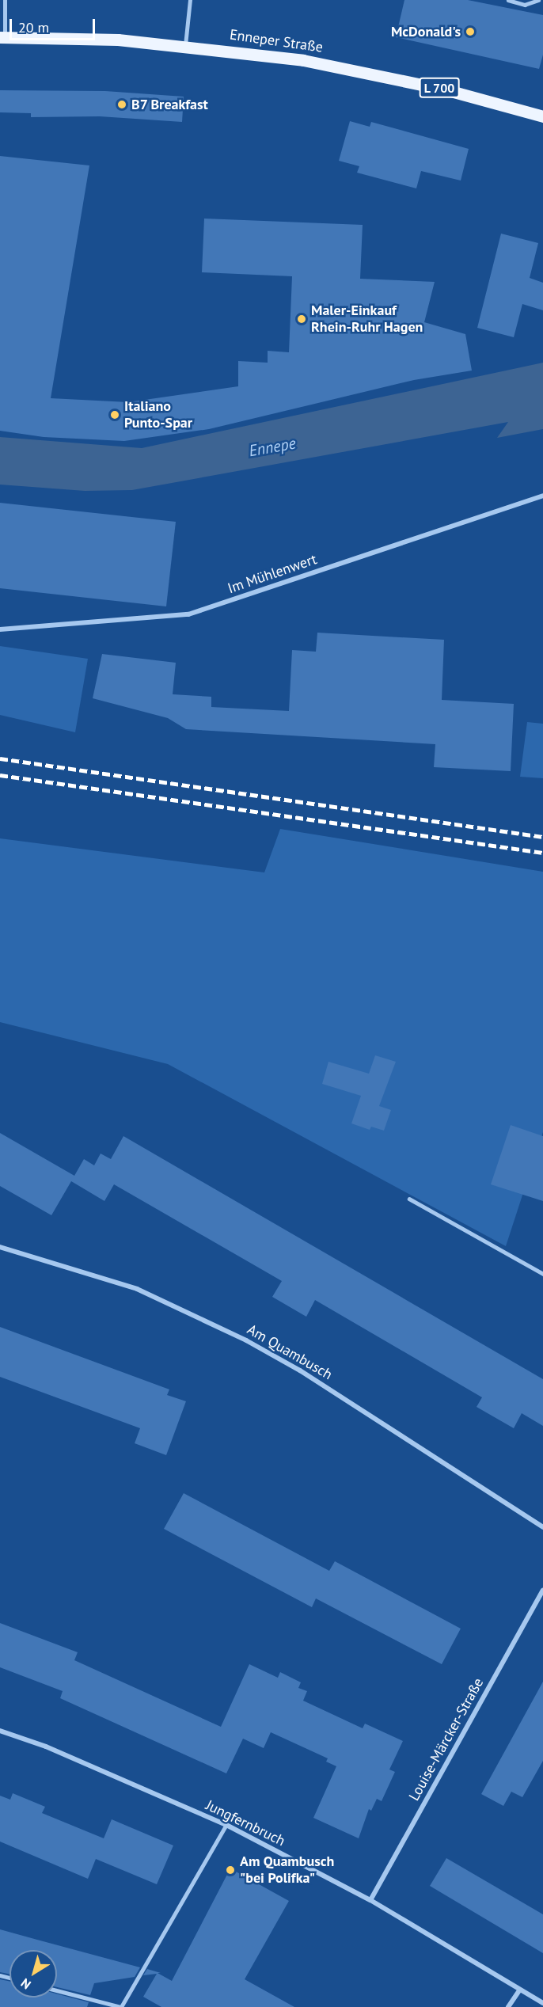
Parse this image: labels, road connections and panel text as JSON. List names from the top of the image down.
{
  "streets": {
    "main road": ["Enneper Straße", "L 700"],
    "street": [
      "Im Mühlenwert",
      "Am Quambusch",
      "Louise-Märcker-Straße",
      "Jungfernbruch"
    ]
  },
  "crossings": [
    ["Louise-Märcker-Straße", "Jungfernbruch"]
  ],
  "water": ["Ennepe"],
  "places": [
    "McDonald's",
    "B7 Breakfast",
    "Maler-Einkauf Rhein-Ruhr Hagen",
    "Italiano Punto-Spar",
    "Am Quambusch \"bei Polifka\""
  ],
  "scale_bar": "20 m",
  "north": "bottom left"
}
